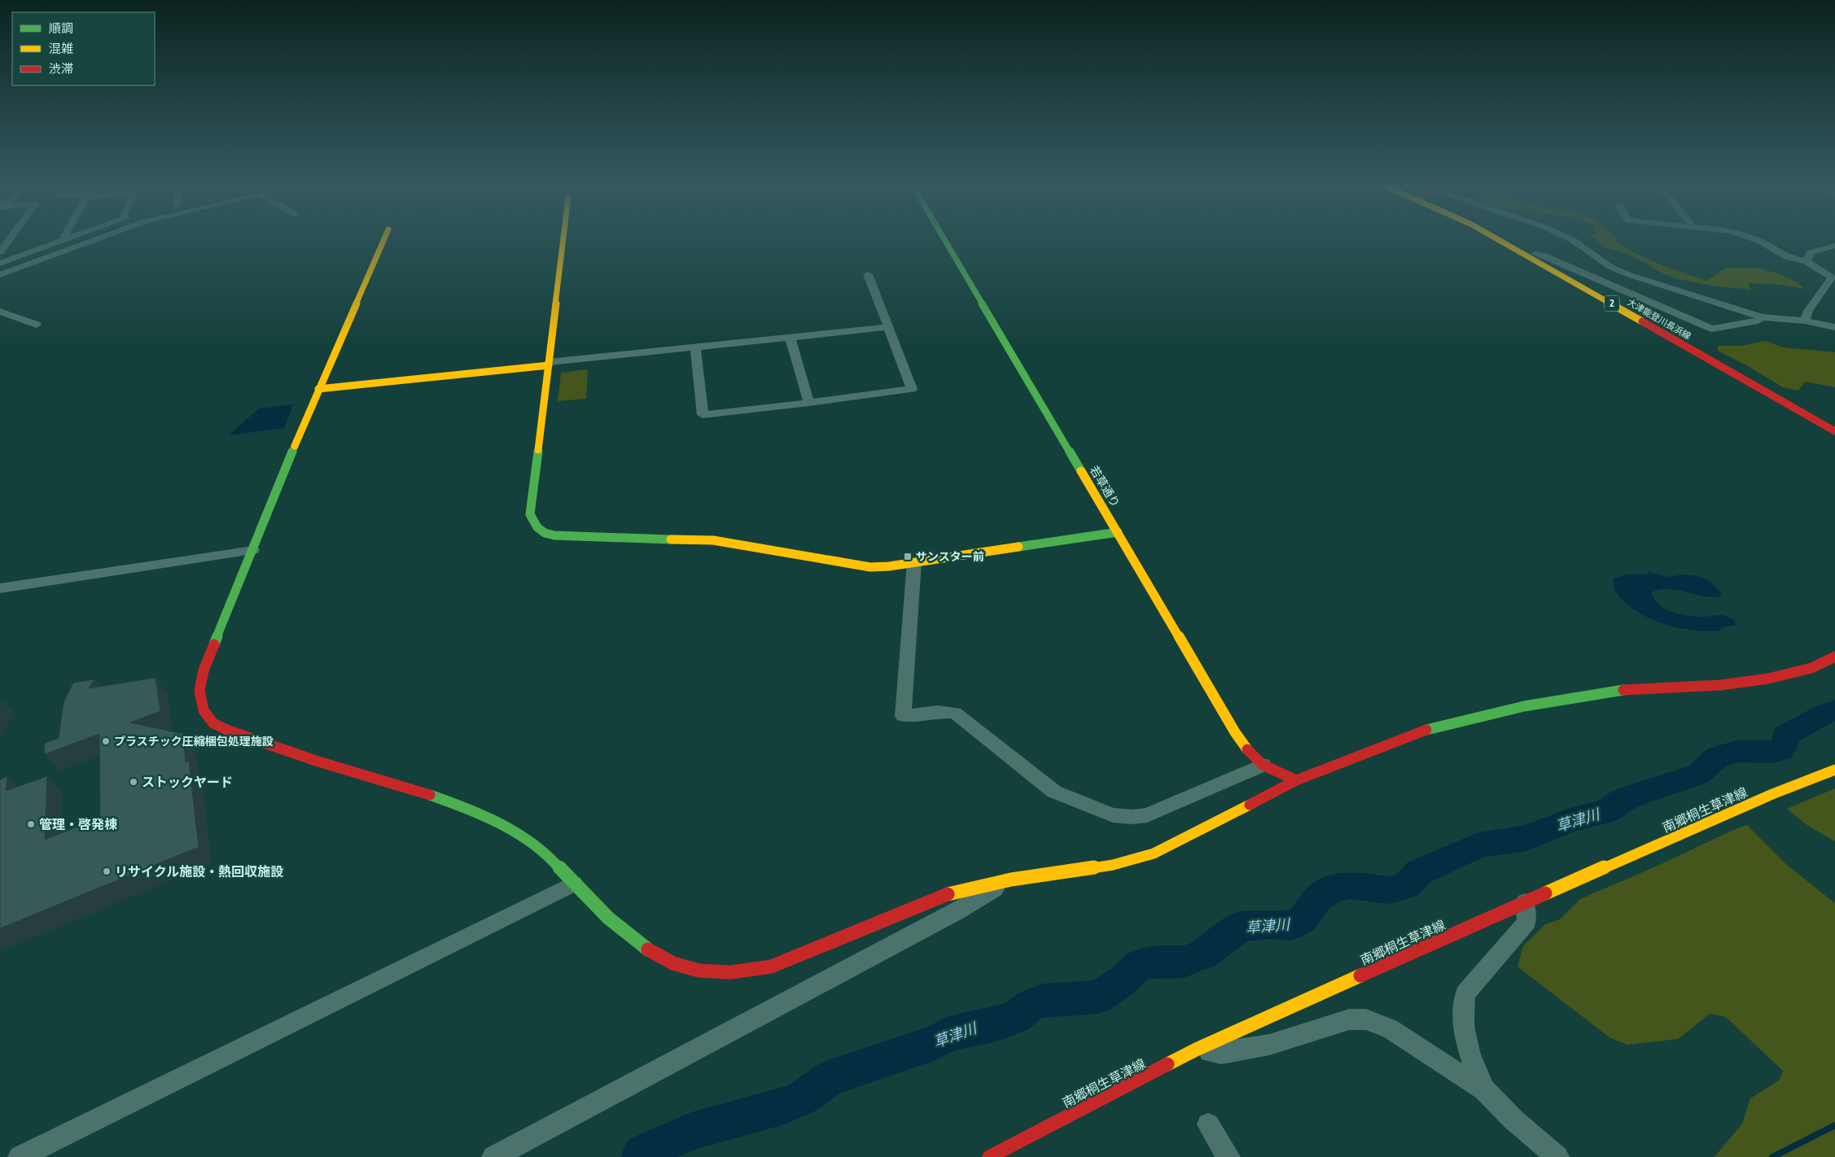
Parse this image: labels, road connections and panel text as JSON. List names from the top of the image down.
{
  "streets": {
    "street": [
      "2",
      "大津能登川長浜線",
      "若草通り",
      "南郷桐生草津線"
    ]
  },
  "water": ["草津川"],
  "places": {
    "transit": ["サンスター前"],
    "other": [
      "プラスチック圧縮梱包処理施設",
      "ストックヤード",
      "管理・啓発棟",
      "リサイクル施設・熱回収施設"
    ]
  },
  "legend": ["順調", "混雑", "渋滞"]
}
